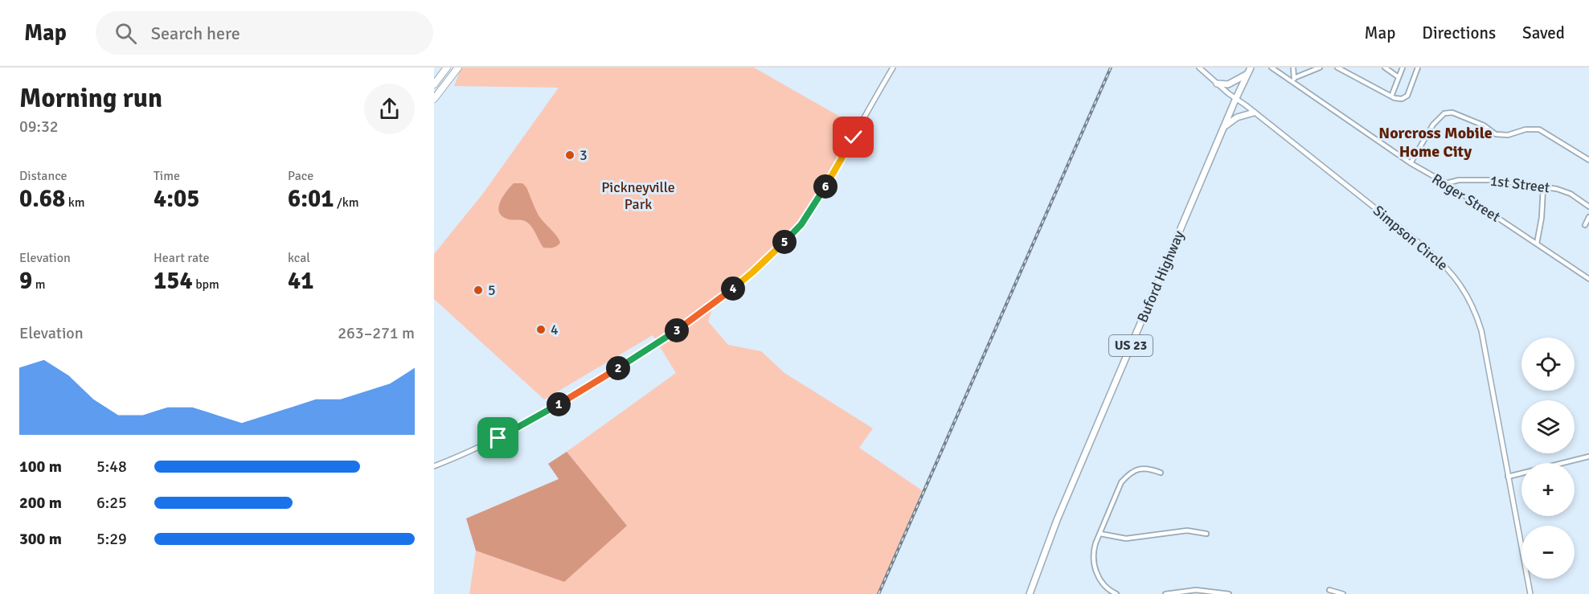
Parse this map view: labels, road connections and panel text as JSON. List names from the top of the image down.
{
  "streets": {
    "main road": ["Buford Highway", "US 23"],
    "street": ["1st Street", "Roger Street", "Simpson Circle"]
  },
  "crossings": [
    ["1st Street", "Roger Street"],
    ["Simpson Circle", "Buford Highway"]
  ],
  "districts": ["Norcross Mobile Home City"],
  "parks": ["Pickneyville Park"],
  "places": ["3", "5", "4"],
  "page": {
    "header": "Map",
    "search": "Search here",
    "nav": ["Map", "Directions", "Saved"],
    "heading": ["Morning run", "09:32"],
    "stats": [
      ["Distance", "0.68 km"],
      ["Time", "4:05"],
      ["Pace", "6:01 /km"],
      ["Elevation", "9 m"],
      ["Heart rate", "154 bpm"],
      ["kcal", "41"]
    ],
    "pins": [
      "6",
      "5",
      "4",
      "3",
      "2",
      "1"
    ],
    "chart": ["Elevation", "263–271 m"],
    "map_buttons": ["+", "−"],
    "list": [
      {
        "name": "100 m",
        "note": "5:48"
      },
      {
        "name": "200 m",
        "note": "6:25"
      },
      {
        "name": "300 m",
        "note": "5:29"
      }
    ]
  }
}
